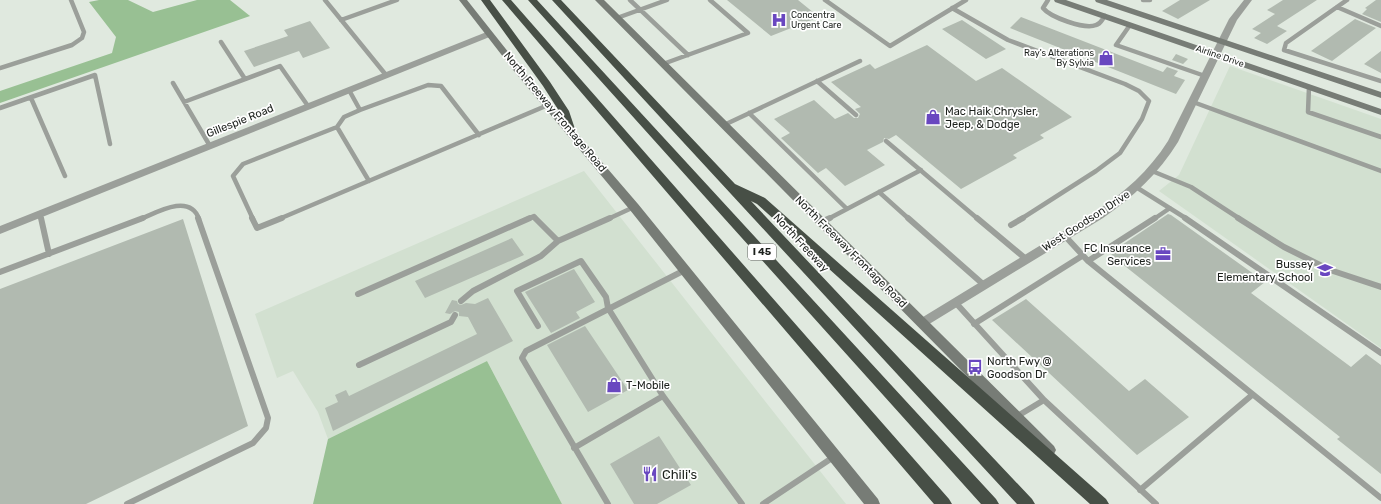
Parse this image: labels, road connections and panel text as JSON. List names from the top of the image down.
{
  "streets": {
    "highway": ["North Freeway", "I 45"],
    "main road": ["Airline Drive", "North Freeway Frontage Road"],
    "street": ["Gillespie Road", "West Goodson Drive"]
  },
  "crossings": [
    ["Airline Drive", "West Goodson Drive"],
    ["North Freeway Frontage Road", "Gillespie Road"],
    ["North Freeway Frontage Road", "West Goodson Drive"]
  ],
  "places": {
    "hospital": ["Concentra Urgent Care"],
    "shop": ["Ray's Alterations By Sylvia", "Mac Haik Chrysler, Jeep, & Dodge", "T-Mobile"],
    "office": ["FC Insurance Services"],
    "school or university": ["Bussey Elementary School"],
    "bus stop": ["North Fwy @ Goodson Dr"],
    "restaurant": ["Chili's"]
  }
}
